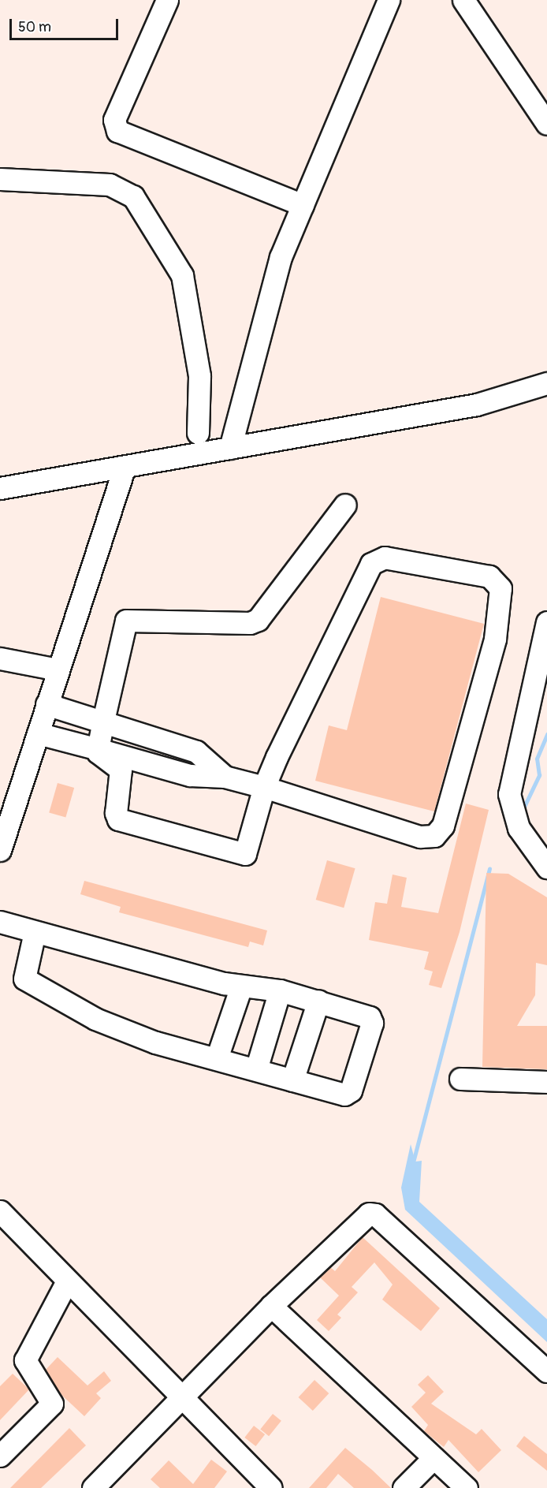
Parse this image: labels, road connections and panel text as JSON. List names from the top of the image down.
{
  "scale_bar": "50 m"
}
